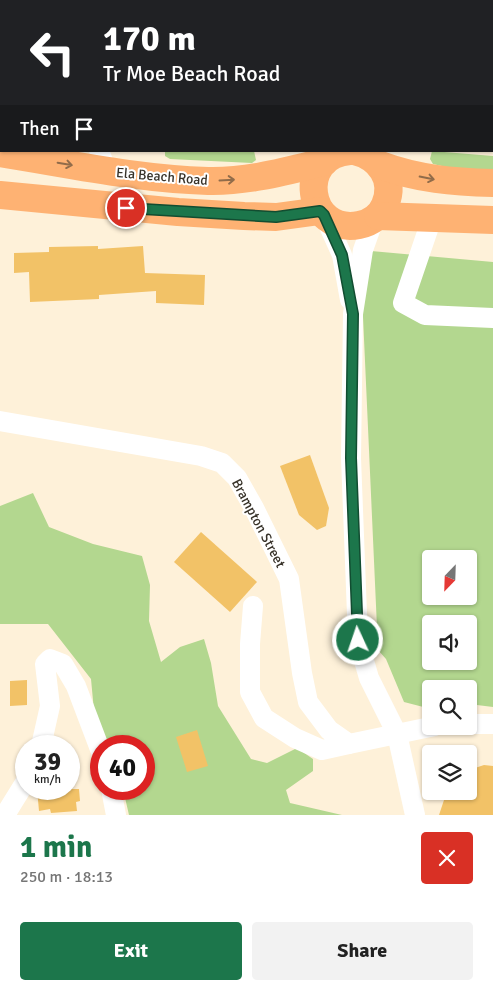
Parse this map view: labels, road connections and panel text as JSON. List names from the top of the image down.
{
  "streets": {
    "highway": ["Ela Beach Road"],
    "street": ["Brampton Street"]
  },
  "north": "bottom left",
  "page": {
    "turn": ["170 m", "Tr Moe Beach Road"],
    "then": "Then",
    "speed": "39 km/h",
    "limit": "40",
    "heading": ["1 min", "250 m · 18:13"],
    "buttons": ["Exit", "Share"]
  }
}
